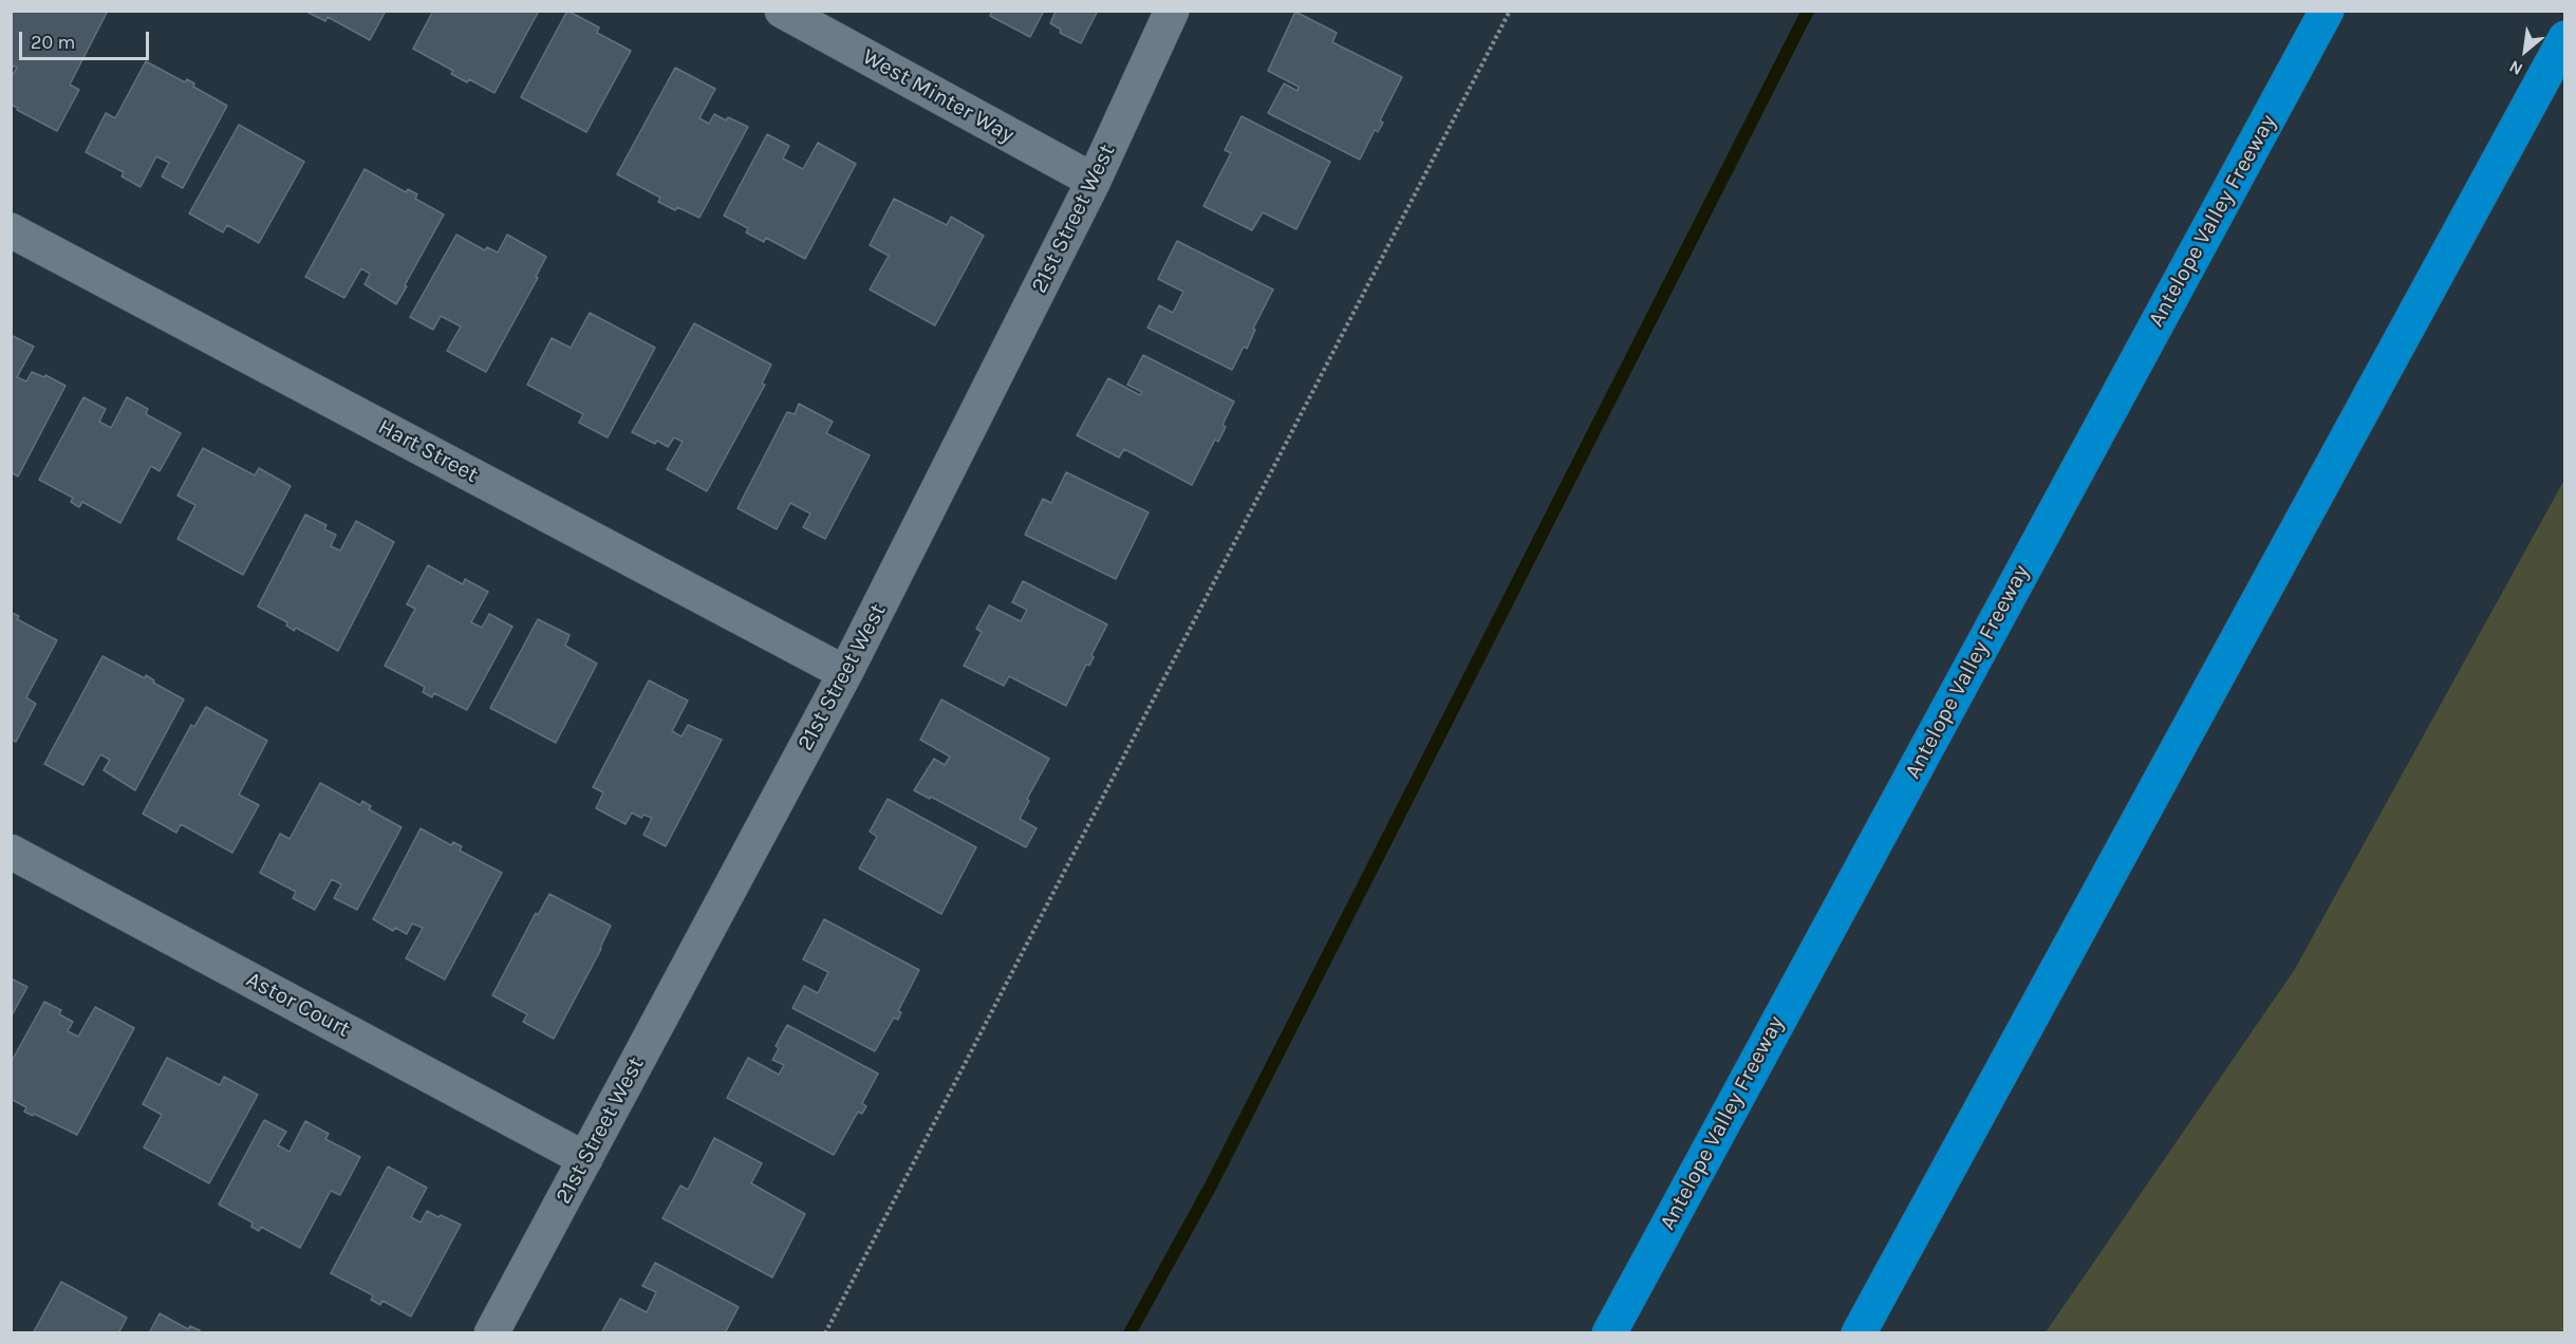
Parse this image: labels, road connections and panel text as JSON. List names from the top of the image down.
{
  "streets": {
    "highway": ["Antelope Valley Freeway"],
    "street": [
      "West Minter Way",
      "21st Street West",
      "Hart Street",
      "Astor Court"
    ]
  },
  "crossings": [
    ["West Minter Way", "21st Street West"],
    ["21st Street West", "Hart Street"],
    ["21st Street West", "Astor Court"]
  ],
  "scale_bar": "20 m",
  "north": "bottom left"
}
